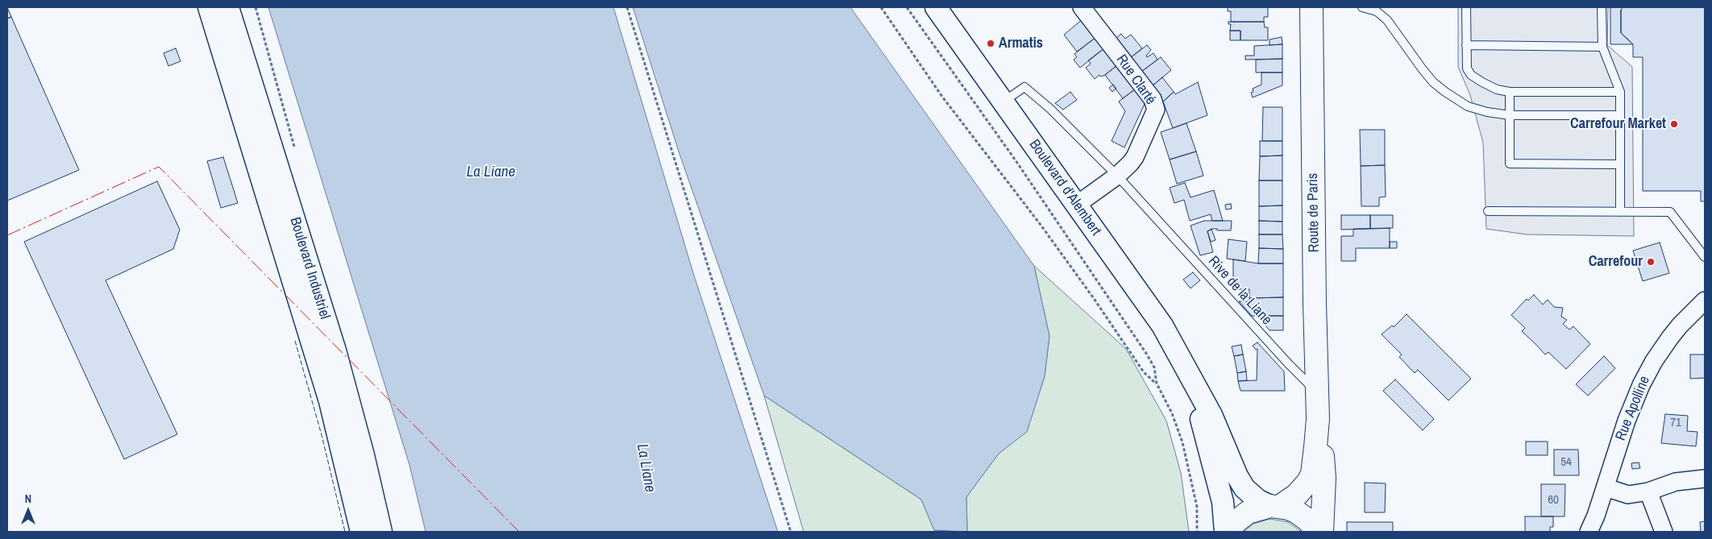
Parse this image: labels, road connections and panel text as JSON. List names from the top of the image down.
{
  "streets": {
    "main road": ["Route de Paris"],
    "street": [
      "Rue Clarté",
      "Boulevard d'Alembert",
      "Boulevard Industriel",
      "Rue Apolline"
    ],
    "lane": ["Rive de la Liane"]
  },
  "crossings": [
    ["Rue Clarté", "Boulevard d'Alembert"],
    ["Rue Clarté", "Rive de la Liane"],
    ["Boulevard d'Alembert", "Route de Paris"],
    ["Boulevard d'Alembert", "Rive de la Liane"],
    ["Route de Paris", "Rive de la Liane"]
  ],
  "water": ["La Liane"],
  "places": ["Armatis", "Carrefour Market", "Carrefour"],
  "house_numbers": ["71", "54", "60"],
  "north": "top"
}
